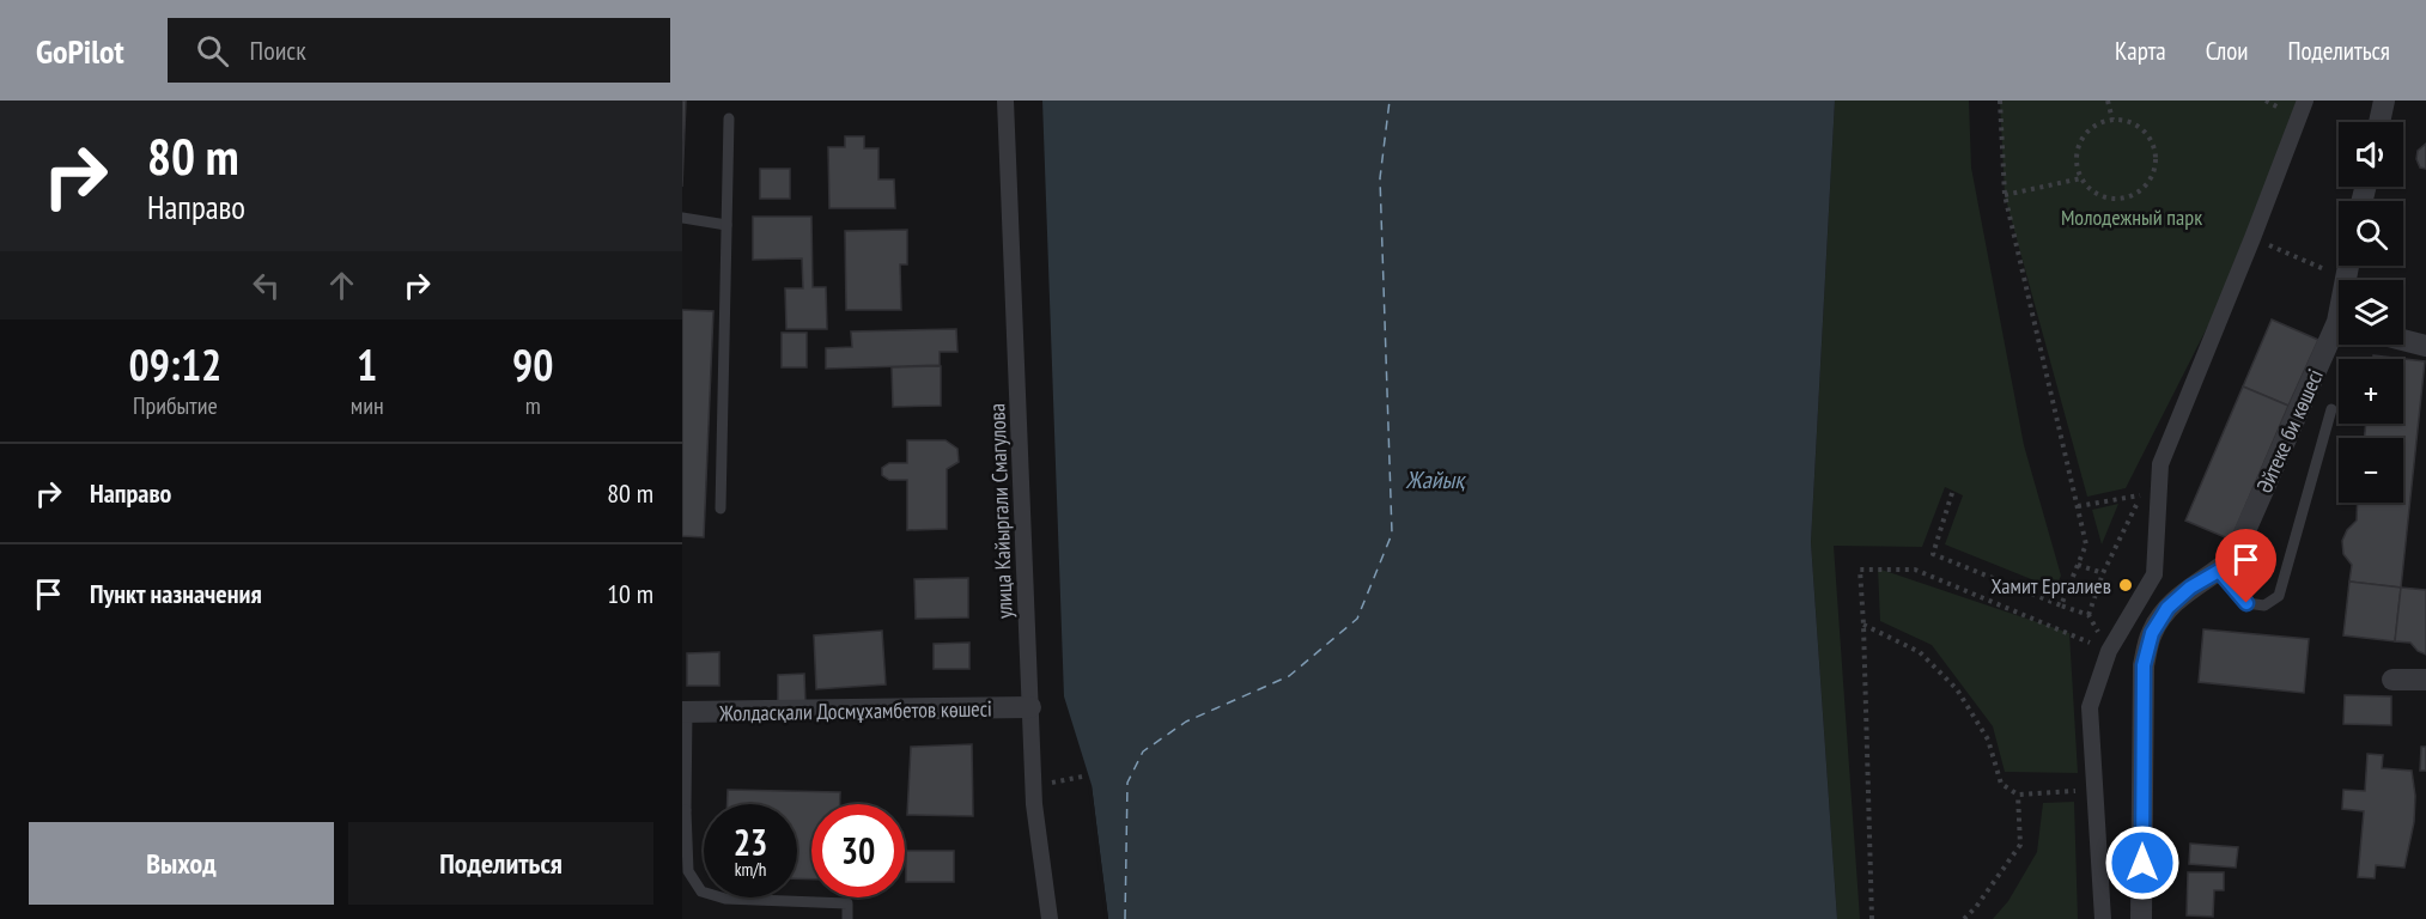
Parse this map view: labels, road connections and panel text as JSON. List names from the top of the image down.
{
  "streets": {
    "street": ["Әйтеке би көшесі", "улица Кайыргали Смагулова", "Жолдасқали Досмұхамбетов көшесі"]
  },
  "crossings": [
    ["улица Кайыргали Смагулова", "Жолдасқали Досмұхамбетов көшесі"]
  ],
  "water": ["Жайық"],
  "parks": ["Молодежный парк"],
  "places": ["Хамит Ергалиев"],
  "page": {
    "header": "GoPilot",
    "search": "Поиск",
    "nav": ["Карта", "Слои", "Поделиться"],
    "turn": ["80 m", "Направо"],
    "map_buttons": ["+", "−"],
    "eta": [
      "09:12",
      "Прибытие",
      "1",
      "мин",
      "90",
      "m"
    ],
    "list": [
      {
        "name": "Направо",
        "value": "80 m"
      },
      {
        "name": "Пункт назначения",
        "value": "10 m"
      }
    ],
    "speed": "23 km/h",
    "limit": "30",
    "buttons": ["Выход", "Поделиться"]
  }
}
